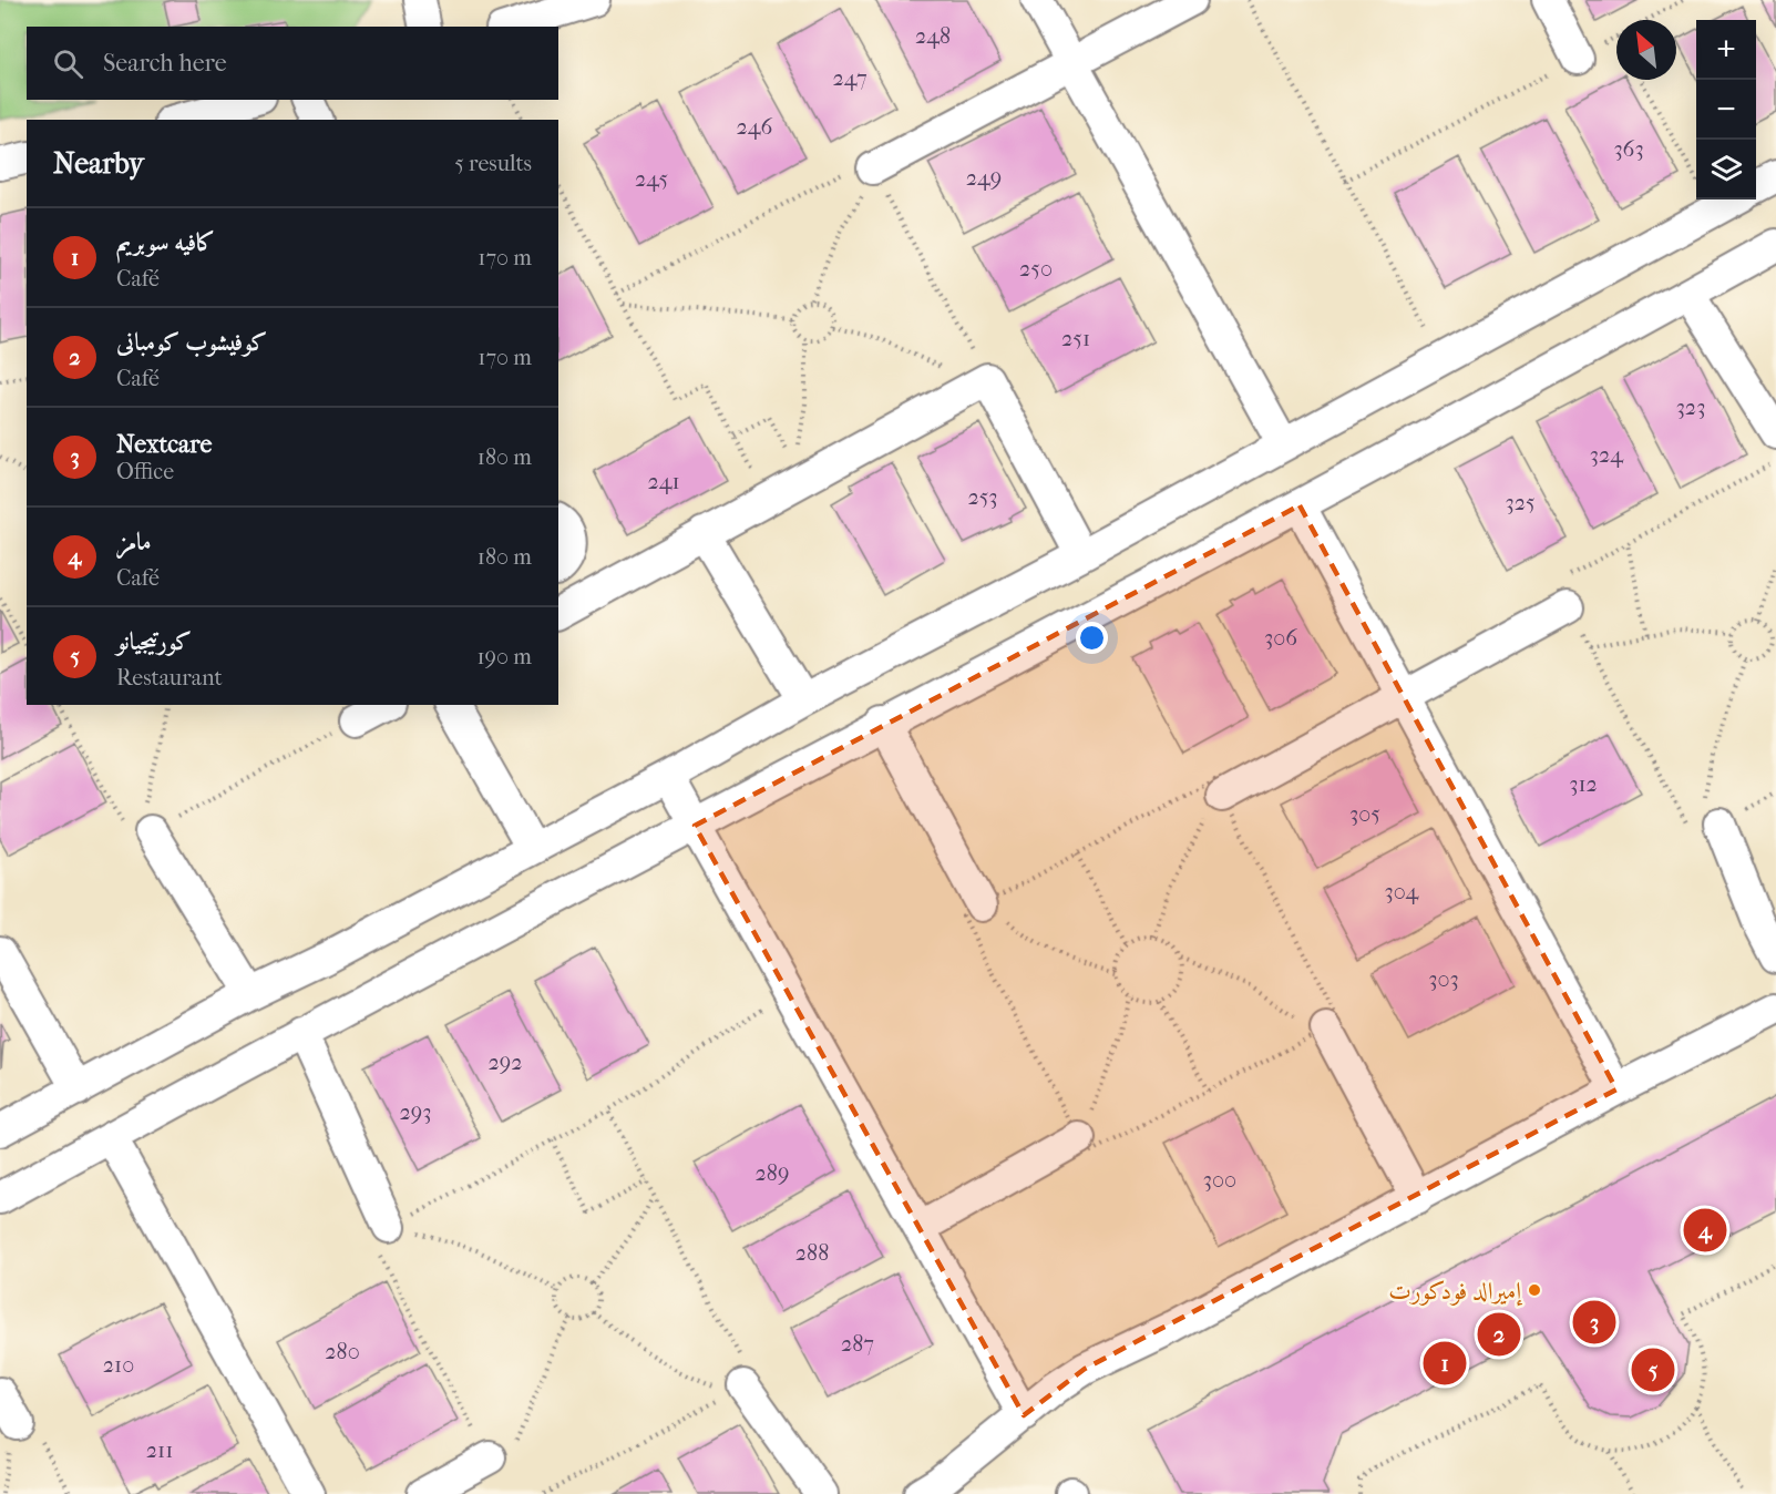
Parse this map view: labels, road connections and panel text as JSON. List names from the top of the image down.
{
  "places": ["إميرالد فودكورت"],
  "house_numbers": [
    "248",
    "247",
    "246",
    "363",
    "249",
    "245",
    "250",
    "251",
    "323",
    "324",
    "241",
    "253",
    "325",
    "306",
    "312",
    "305",
    "304",
    "303",
    "292",
    "293",
    "289",
    "300",
    "288",
    "287",
    "280",
    "210",
    "211"
  ],
  "north": "top left",
  "page": {
    "map_buttons": ["+", "−"],
    "search": "Search here",
    "heading": ["Nearby", "5 results"],
    "list": [
      {
        "mark": "1",
        "name": "كافيه سوبريم",
        "note": "Café",
        "value": "170 m"
      },
      {
        "mark": "2",
        "name": "كوفيشوب كومبانى",
        "note": "Café",
        "value": "170 m"
      },
      {
        "mark": "3",
        "name": "Nextcare",
        "note": "Office",
        "value": "180 m"
      },
      {
        "mark": "4",
        "name": "مامز",
        "note": "Café",
        "value": "180 m"
      },
      {
        "mark": "5",
        "name": "كورتيجيانو",
        "note": "Restaurant",
        "value": "190 m"
      }
    ],
    "pins": [
      "4",
      "3",
      "2",
      "1",
      "5"
    ]
  }
}
